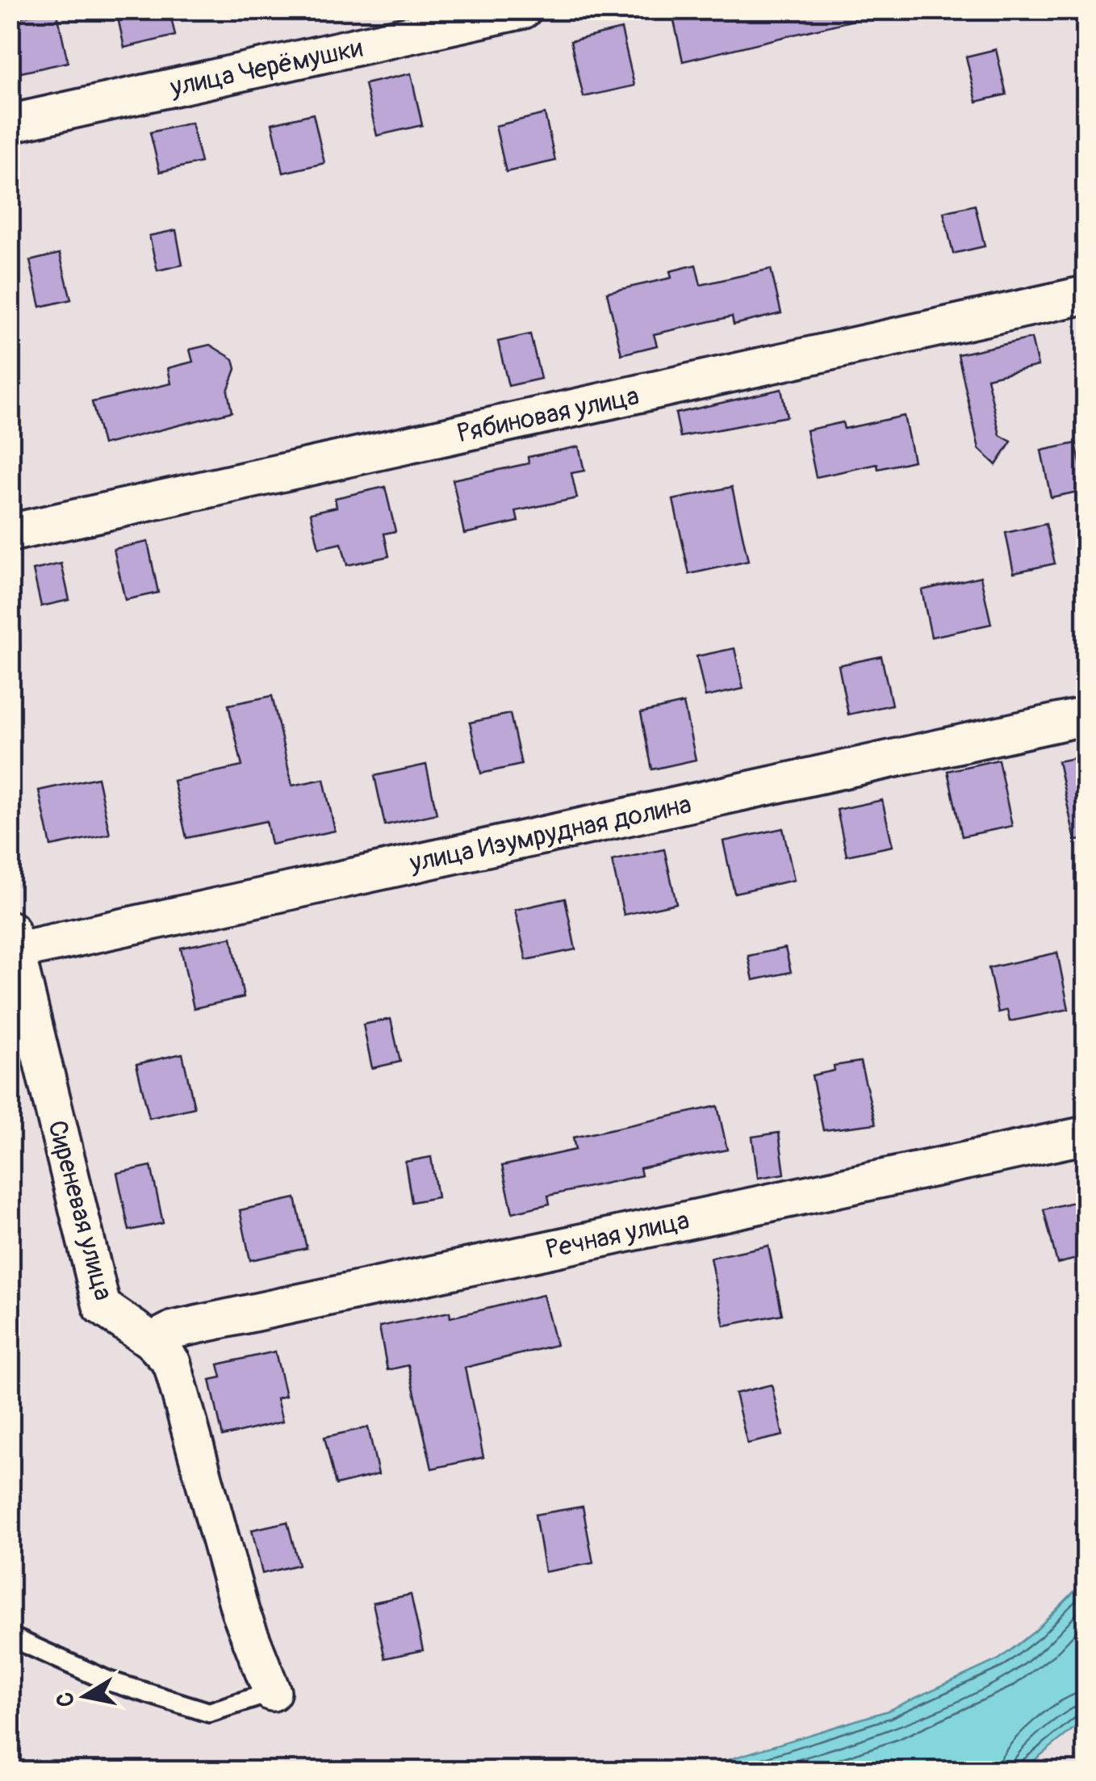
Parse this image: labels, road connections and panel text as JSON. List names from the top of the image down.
{
  "streets": {
    "street": [
      "улица Черёмушки",
      "Рябиновая улица",
      "улица Изумрудная долина",
      "Сиреневая улица",
      "Речная улица"
    ]
  },
  "crossings": [
    ["улица Изумрудная долина", "Сиреневая улица"],
    ["Сиреневая улица", "Речная улица"]
  ],
  "north": "left"
}
